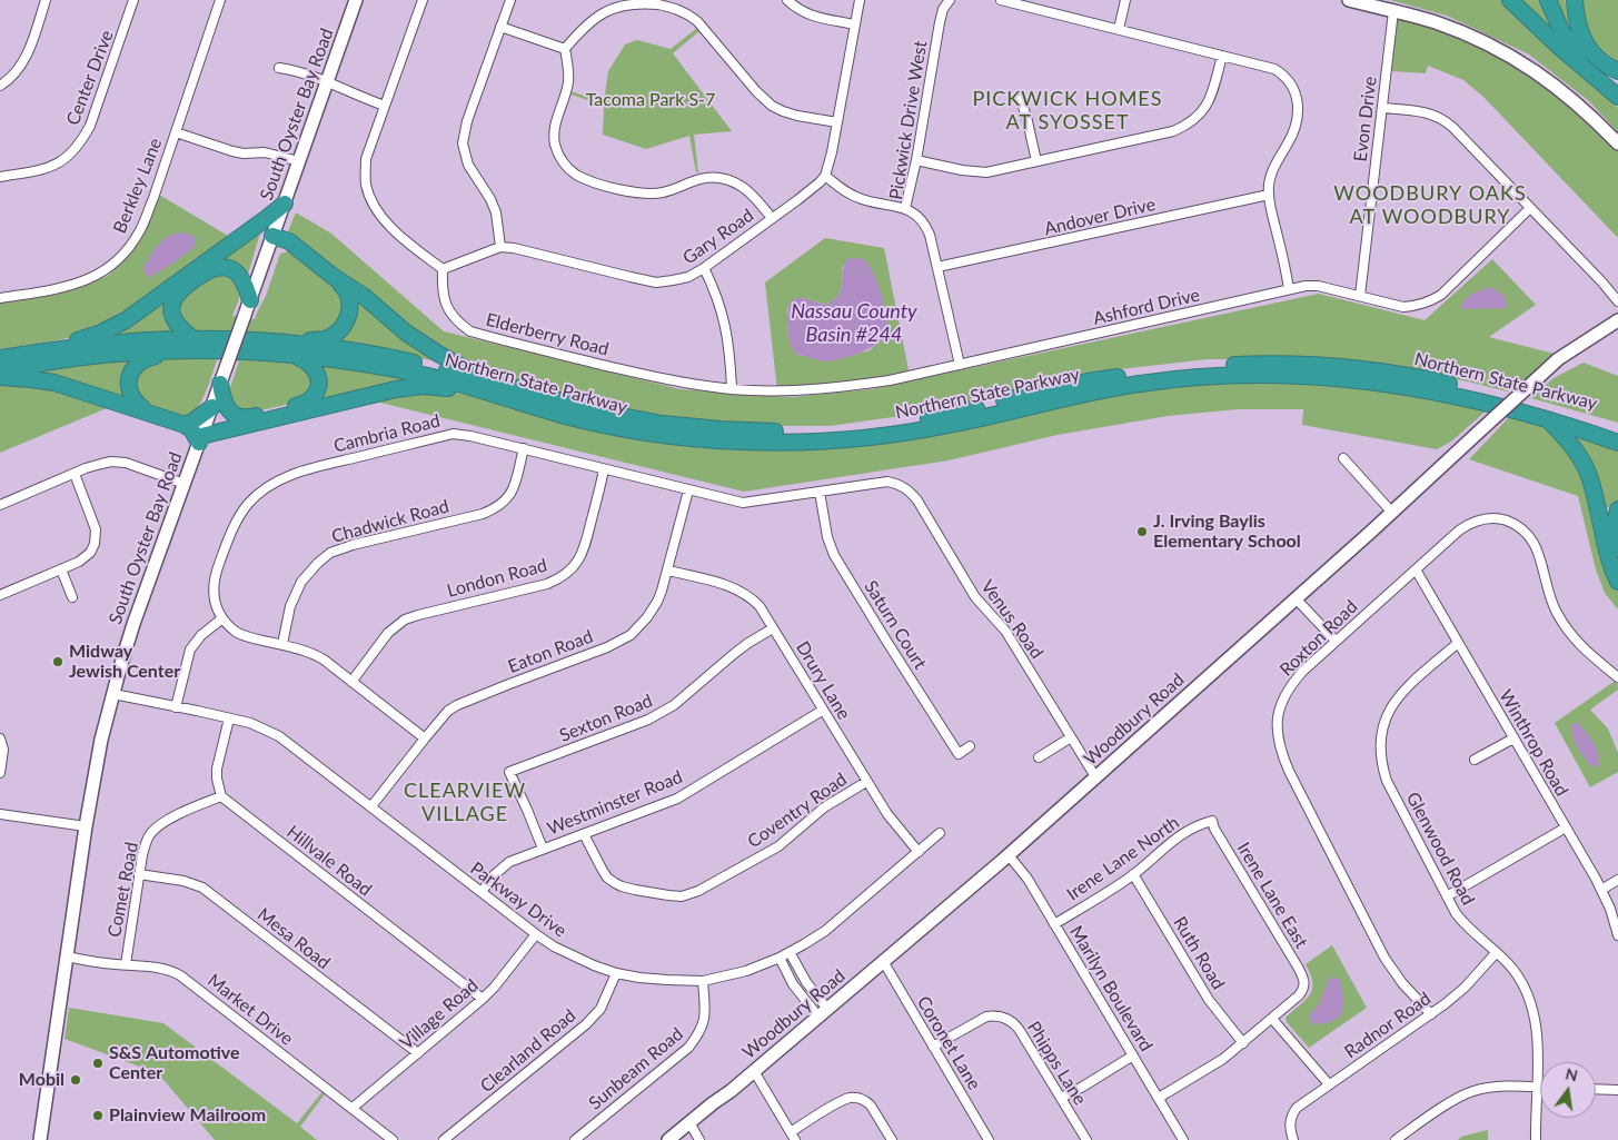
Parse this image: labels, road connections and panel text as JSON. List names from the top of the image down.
{
  "streets": {
    "highway": ["Northern State Parkway"],
    "main road": ["South Oyster Bay Road", "Woodbury Road"],
    "street": [
      "Center Drive",
      "Evon Drive",
      "Pickwick Drive West",
      "Berkley Lane",
      "Andover Drive",
      "Gary Road",
      "Ashford Drive",
      "Elderberry Road",
      "Cambria Road",
      "Chadwick Road",
      "London Road",
      "Venus Road",
      "Saturn Court",
      "Roxton Road",
      "Eaton Road",
      "Drury Lane",
      "Sexton Road",
      "Winthrop Road",
      "Westminster Road",
      "Coventry Road",
      "Glenwood Road",
      "Irene Lane North",
      "Hillvale Road",
      "Comet Road",
      "Irene Lane East",
      "Parkway Drive",
      "Mesa Road",
      "Ruth Road",
      "Marilyn Boulevard",
      "Market Drive",
      "Village Road",
      "Radnor Road",
      "Coronet Lane",
      "Clearland Road",
      "Phipps Lane",
      "Sunbeam Road"
    ]
  },
  "crossings": [
    ["South Oyster Bay Road", "Parkway Drive"],
    ["South Oyster Bay Road", "Market Drive"],
    ["Evon Drive", "Ashford Drive"],
    ["Pickwick Drive West", "Andover Drive"],
    ["Pickwick Drive West", "Ashford Drive"],
    ["Ashford Drive", "Elderberry Road"],
    ["Cambria Road", "Chadwick Road"],
    ["Cambria Road", "London Road"],
    ["Cambria Road", "Venus Road"],
    ["Cambria Road", "Saturn Court"],
    ["Cambria Road", "Eaton Road"],
    ["Venus Road", "Woodbury Road"],
    ["Roxton Road", "Winthrop Road"],
    ["Roxton Road", "Radnor Road"],
    ["Eaton Road", "Drury Lane"],
    ["Eaton Road", "Parkway Drive"],
    ["Drury Lane", "Sexton Road"],
    ["Drury Lane", "Westminster Road"],
    ["Drury Lane", "Coventry Road"],
    ["Drury Lane", "Parkway Drive"],
    ["Sexton Road", "Westminster Road"],
    ["Woodbury Road", "Marilyn Boulevard"],
    ["Woodbury Road", "Coronet Lane"],
    ["Winthrop Road", "Glenwood Road"],
    ["Westminster Road", "Coventry Road"],
    ["Westminster Road", "Parkway Drive"],
    ["Glenwood Road", "Radnor Road"],
    ["Irene Lane North", "Irene Lane East"],
    ["Irene Lane North", "Ruth Road"],
    ["Irene Lane North", "Marilyn Boulevard"],
    ["Hillvale Road", "Comet Road"],
    ["Hillvale Road", "Village Road"],
    ["Comet Road", "Mesa Road"],
    ["Comet Road", "Market Drive"],
    ["Parkway Drive", "Village Road"],
    ["Parkway Drive", "Clearland Road"],
    ["Parkway Drive", "Sunbeam Road"],
    ["Mesa Road", "Village Road"],
    ["Market Drive", "Village Road"],
    ["Coronet Lane", "Phipps Lane"]
  ],
  "districts": ["PICKWICK HOMES AT SYOSSET", "WOODBURY OAKS AT WOODBURY", "CLEARVIEW VILLAGE"],
  "water": ["Nassau County Basin #244"],
  "parks": ["Tacoma Park S-7"],
  "places": [
    "J. Irving Baylis Elementary School",
    "Midway Jewish Center",
    "S&S Automotive Center",
    "Mobil",
    "Plainview Mailroom"
  ],
  "north": "top"
}
